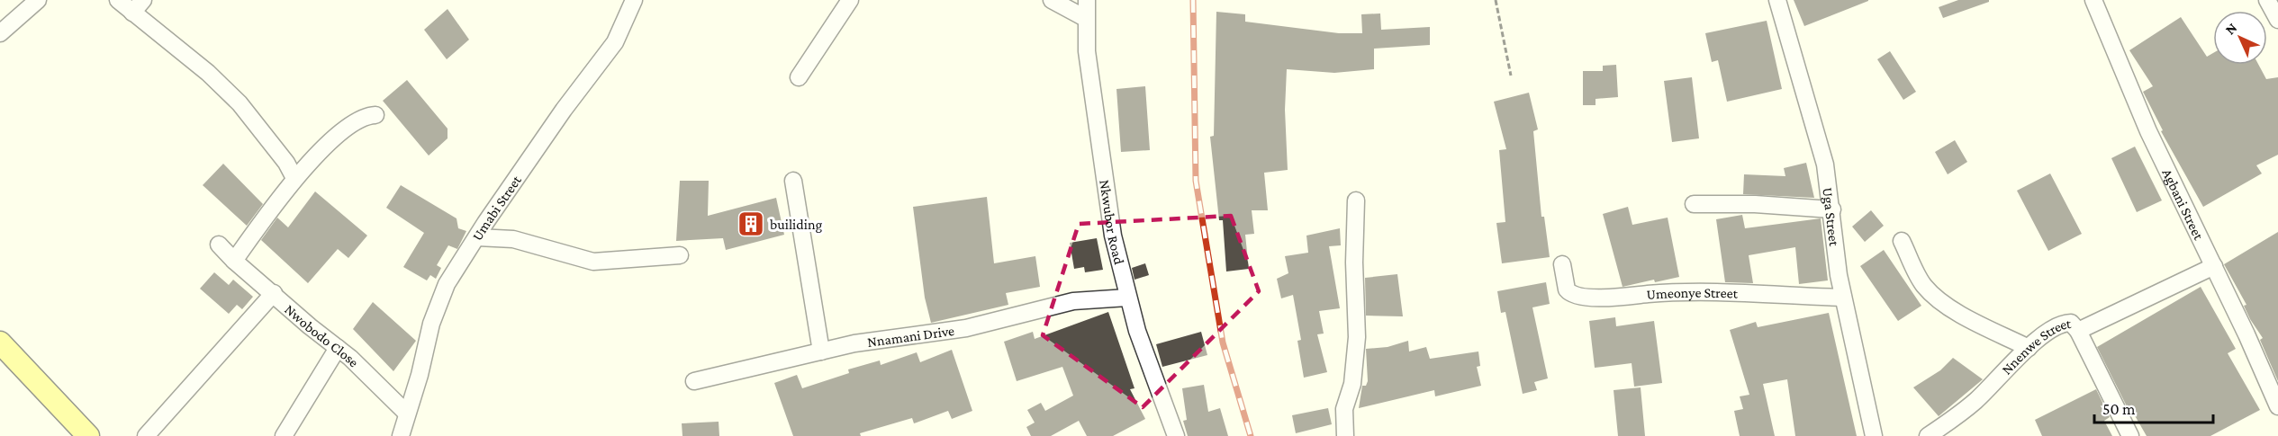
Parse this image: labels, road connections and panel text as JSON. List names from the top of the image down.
{
  "streets": {
    "street": [
      "Agbani Street",
      "Umabi Street",
      "Uga Street",
      "Nkwubor Road",
      "Umeonye Street",
      "Nwobodo Close",
      "Nnamani Drive",
      "Nnenwe Street"
    ]
  },
  "crossings": [
    ["Agbani Street", "Nnenwe Street"],
    ["Umabi Street", "Nwobodo Close"],
    ["Uga Street", "Umeonye Street"],
    ["Nkwubor Road", "Nnamani Drive"]
  ],
  "places": {
    "building": ["builiding"]
  },
  "scale_bar": "50 m",
  "north": "top left"
}
